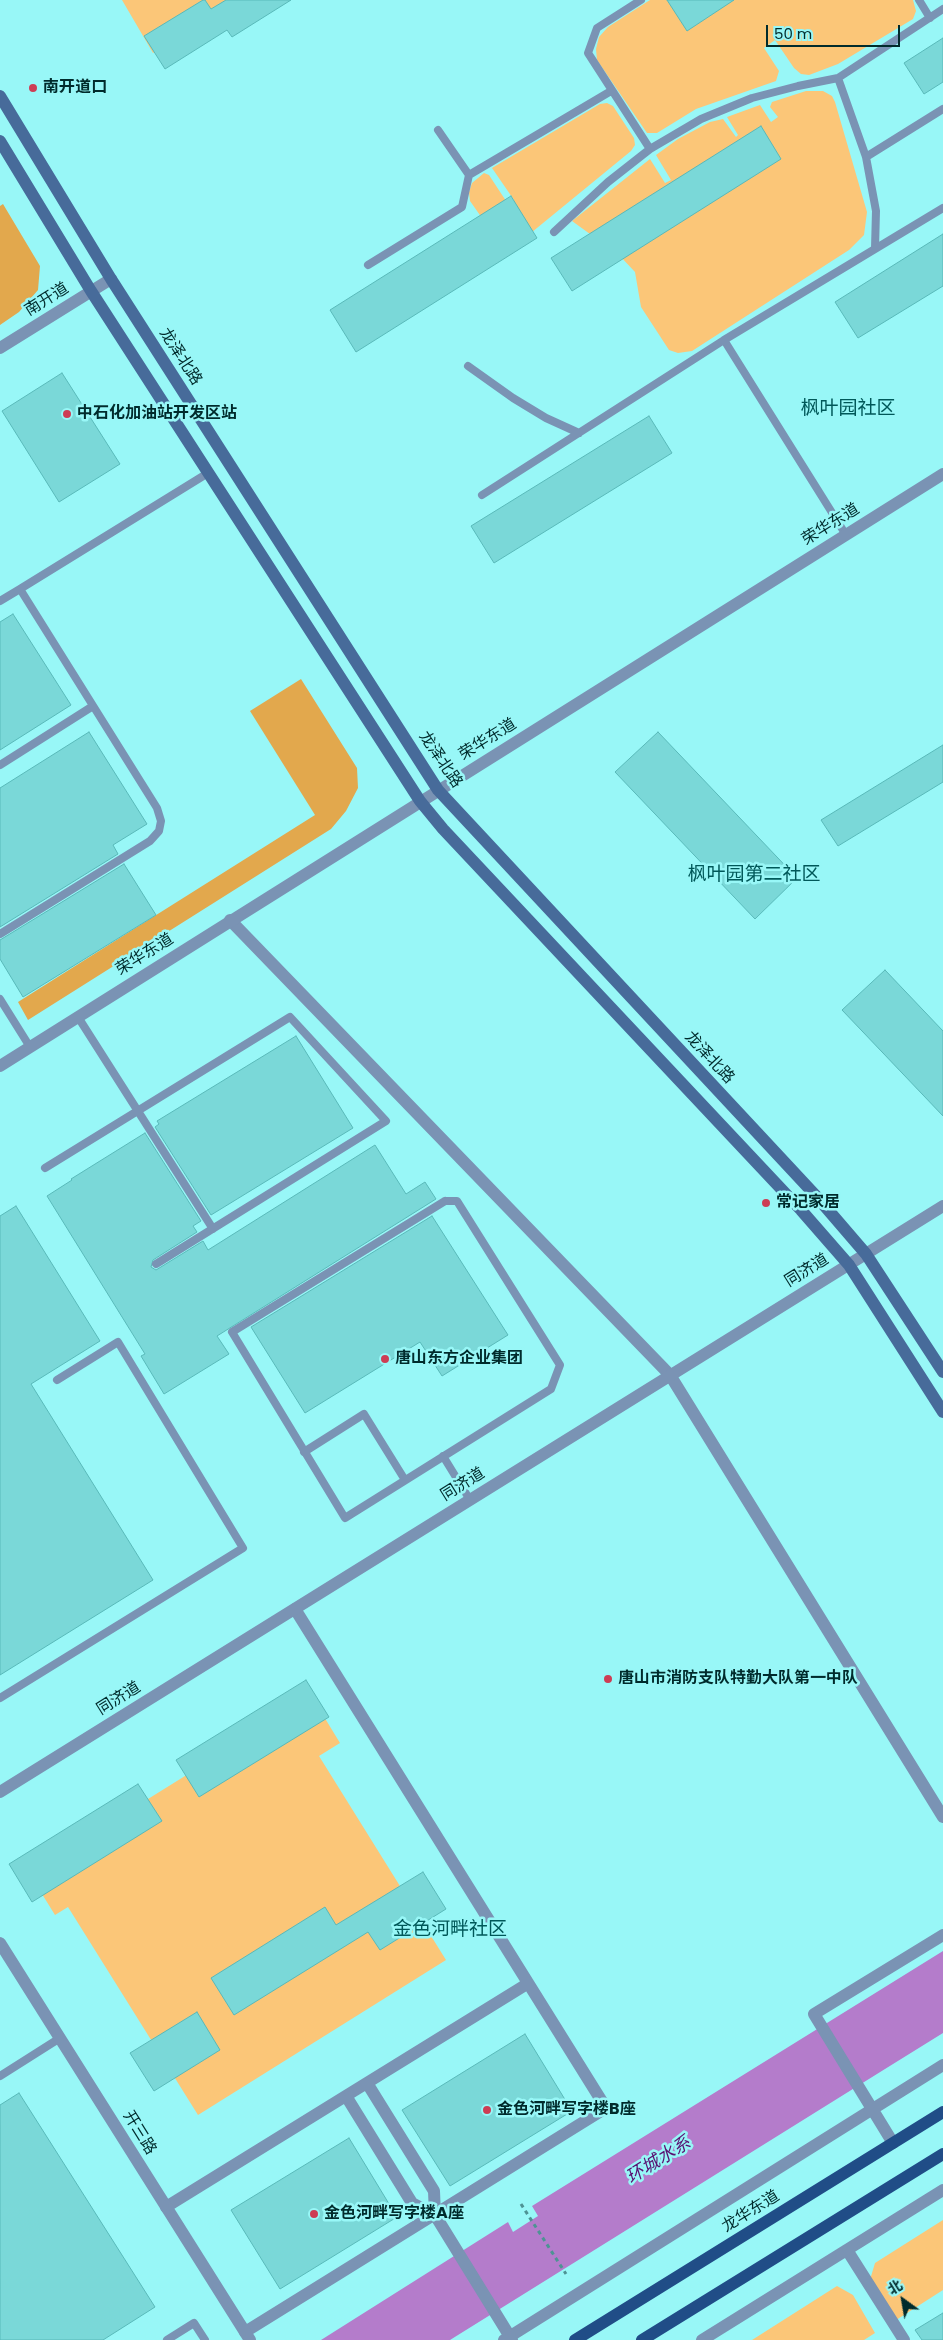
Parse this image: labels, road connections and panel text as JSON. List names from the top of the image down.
{
  "streets": {
    "main road": ["龙泽北路", "龙华东道"],
    "street": [
      "南开道",
      "荣华东道",
      "同济道",
      "开三路"
    ]
  },
  "crossings": [
    ["南开道", "龙泽北路"],
    ["龙泽北路", "荣华东道"],
    ["龙泽北路", "同济道"]
  ],
  "districts": ["枫叶园社区", "枫叶园第二社区", "金色河畔社区"],
  "water": ["环城水系"],
  "places": [
    "南开道口",
    "中石化加油站开发区站",
    "常记家居",
    "唐山东方企业集团",
    "唐山市消防支队特勤大队第一中队",
    "金色河畔写字楼B座",
    "金色河畔写字楼A座"
  ],
  "scale_bar": "50 m",
  "north": "top left"
}
